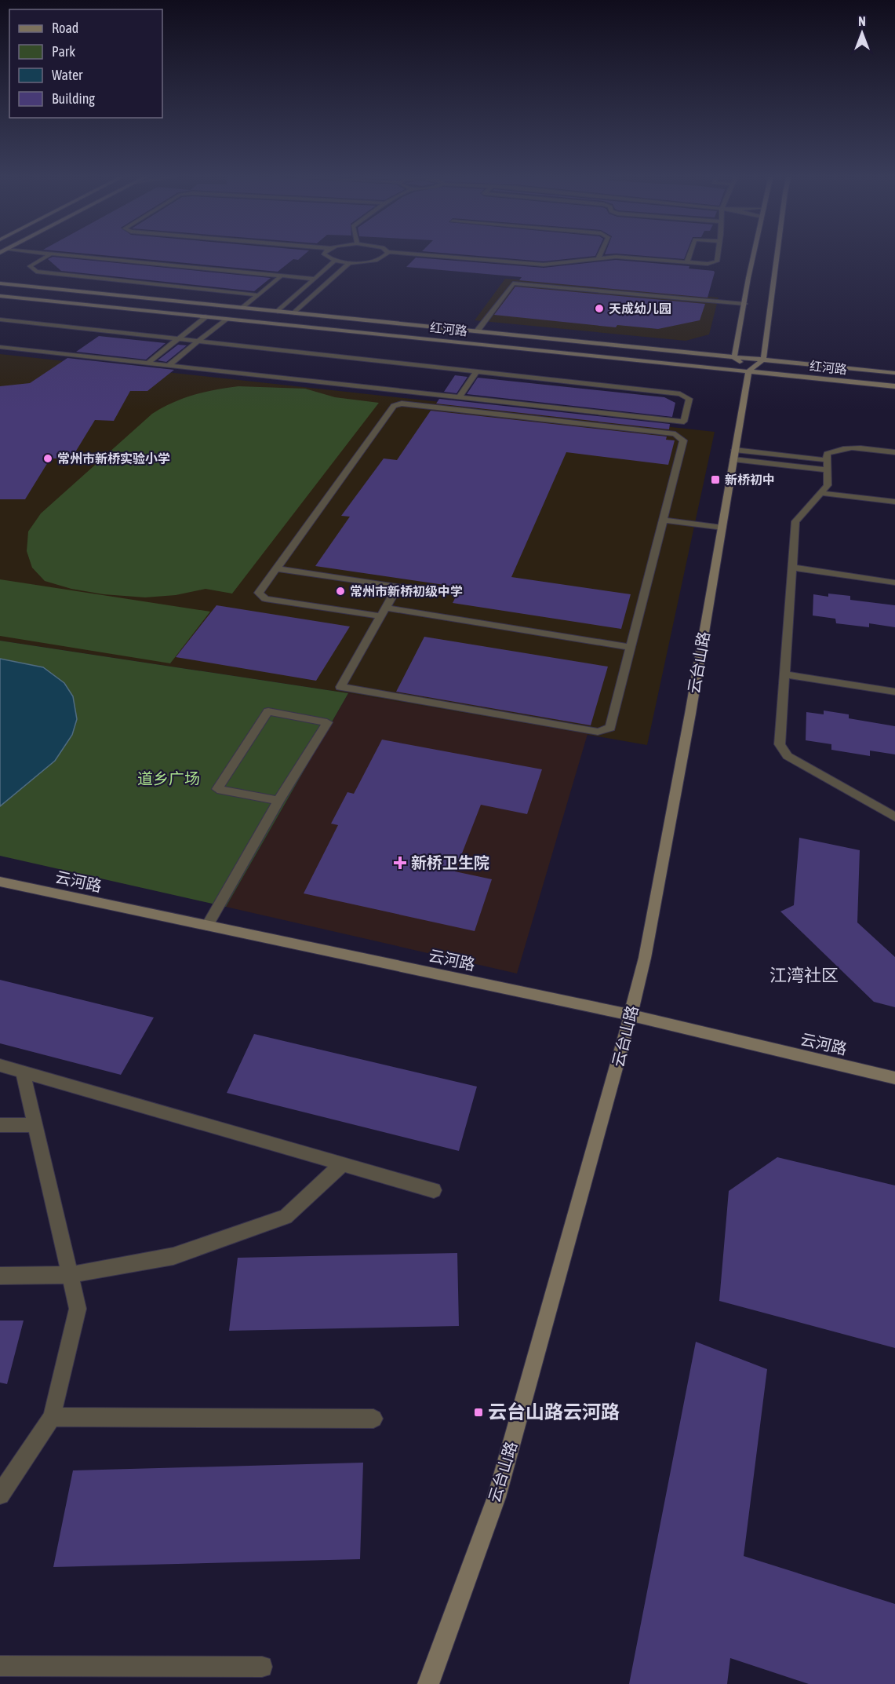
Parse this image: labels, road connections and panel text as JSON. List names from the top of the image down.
{
  "streets": {
    "street": ["红河路", "云台山路", "云河路"]
  },
  "crossings": [
    ["红河路", "云台山路"],
    ["云台山路", "云河路"]
  ],
  "districts": ["江湾社区"],
  "parks": ["道乡广场"],
  "places": {
    "other": ["天成幼儿园", "常州市新桥实验小学", "常州市新桥初级中学"],
    "transit": ["新桥初中", "云台山路云河路"],
    "health": ["新桥卫生院"]
  },
  "legend": [
    "Road",
    "Park",
    "Water",
    "Building"
  ],
  "north": "top"
}
